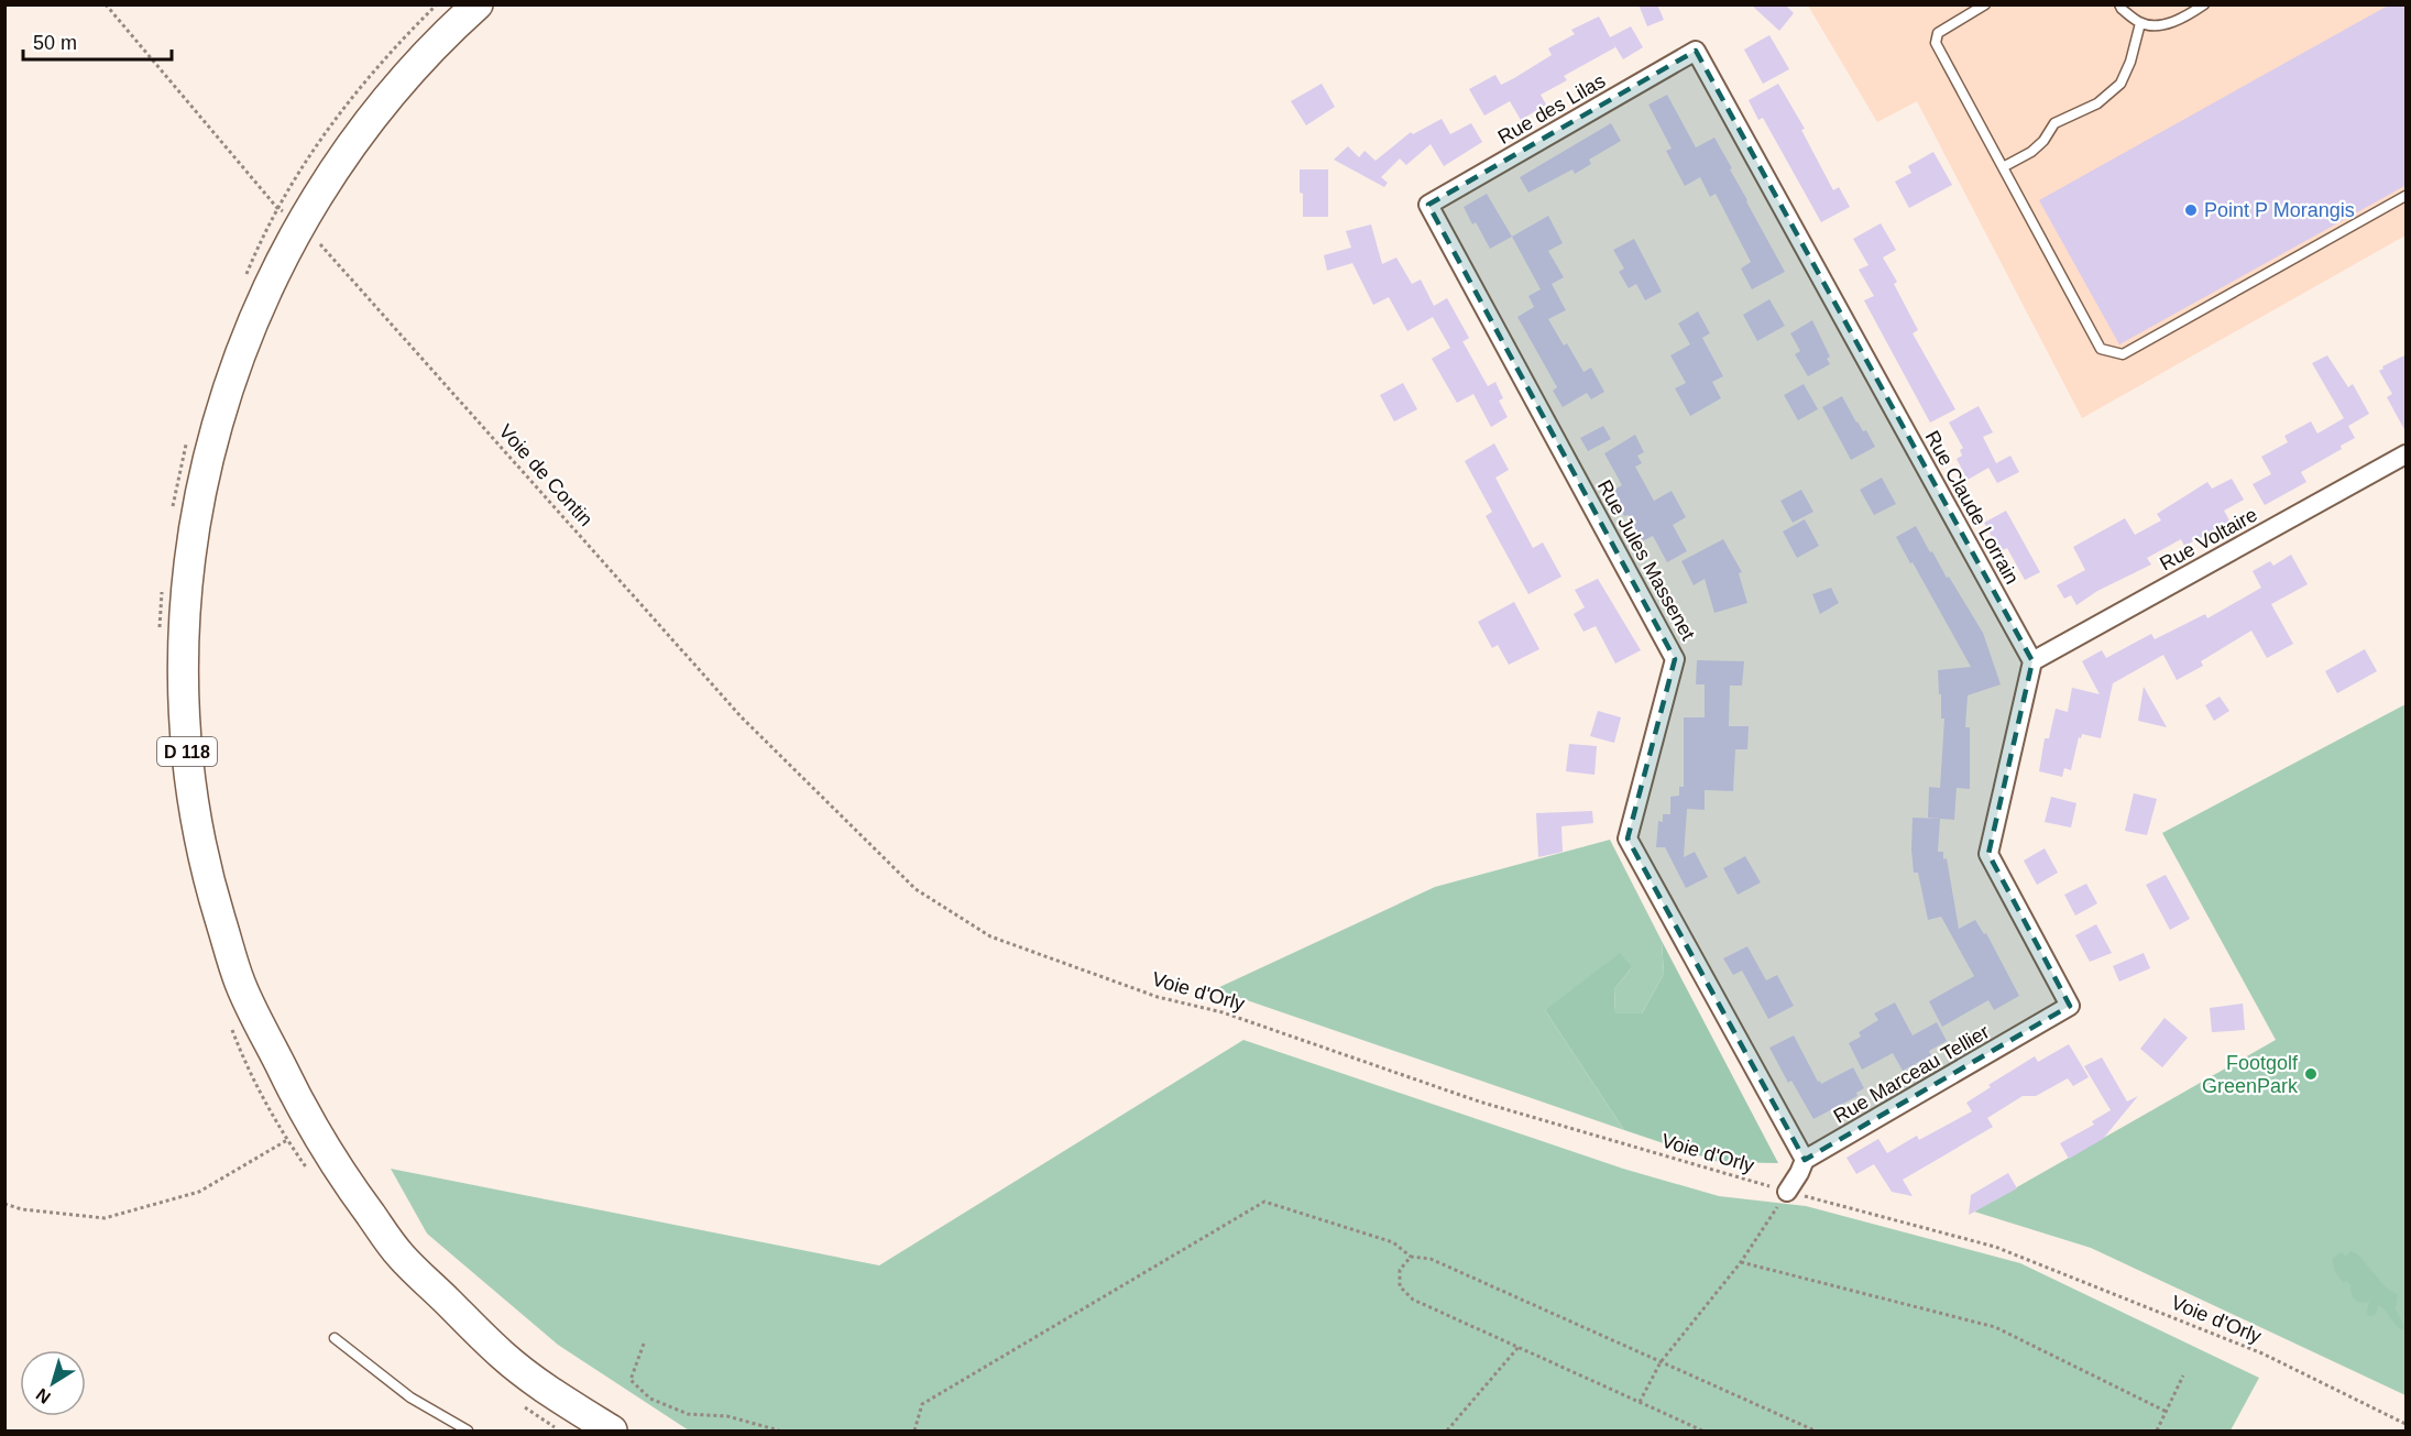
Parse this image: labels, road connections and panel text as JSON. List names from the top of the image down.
{
  "streets": {
    "main road": ["D 118"],
    "street": [
      "Rue des Lilas",
      "Rue Claude Lorrain",
      "Rue Voltaire",
      "Rue Jules Massenet",
      "Rue Marceau Tellier"
    ],
    "path": ["Voie de Contin", "Voie d'Orly"]
  },
  "crossings": [
    ["Rue des Lilas", "Rue Claude Lorrain"],
    ["Rue des Lilas", "Rue Jules Massenet"],
    ["Voie de Contin", "D 118"],
    ["Voie de Contin", "Voie d'Orly"],
    ["Rue Claude Lorrain", "Rue Voltaire"],
    ["Rue Claude Lorrain", "Rue Marceau Tellier"],
    ["Rue Voltaire", "Rue Marceau Tellier"],
    ["Rue Jules Massenet", "Rue Marceau Tellier"]
  ],
  "places": ["Point P Morangis", "Footgolf GreenPark"],
  "scale_bar": "50 m",
  "north": "bottom left"
}
